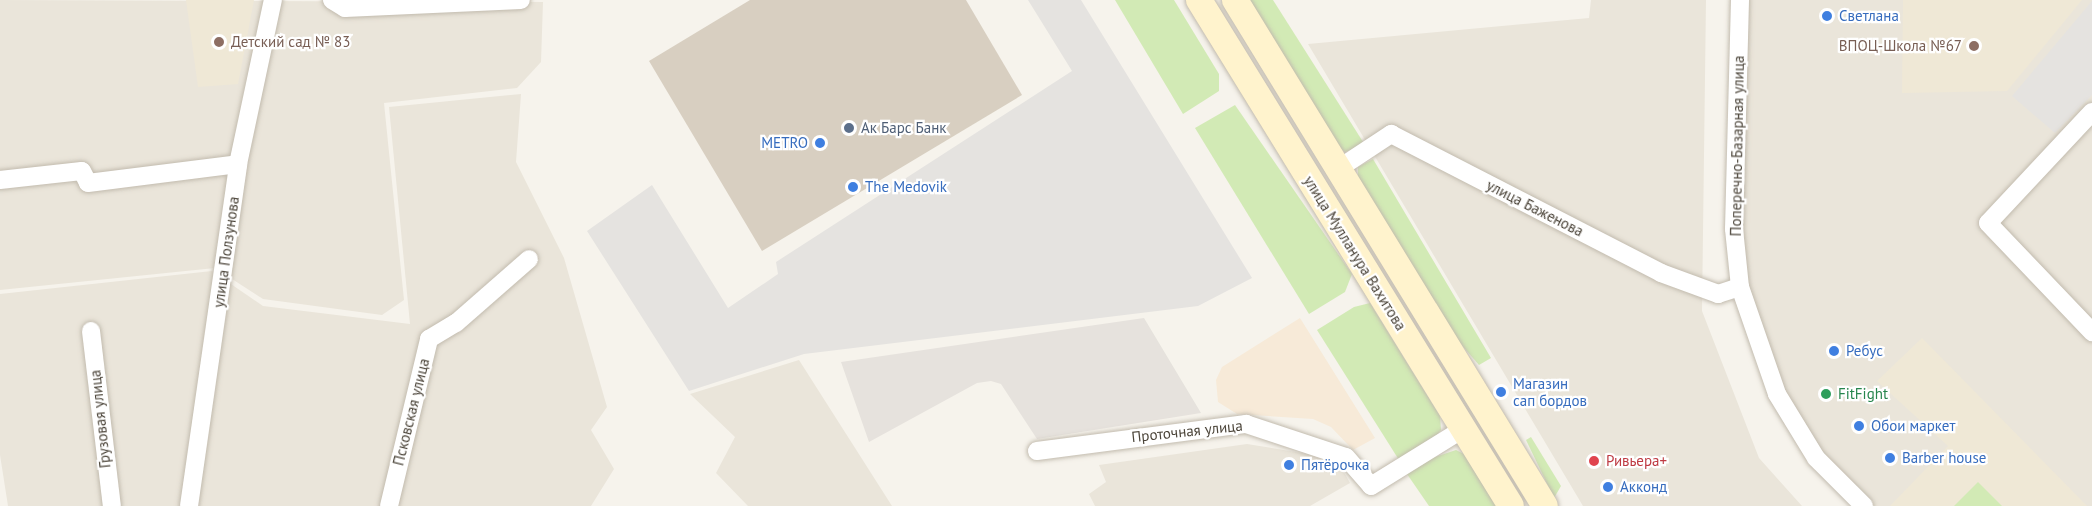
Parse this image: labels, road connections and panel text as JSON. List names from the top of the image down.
{
  "streets": {
    "main road": ["улица Мулланура Вахитова"],
    "street": [
      "Поперечно-Базарная улица",
      "улица Баженова",
      "улица Ползунова",
      "Псковская улица",
      "Грузовая улица",
      "Проточная улица"
    ]
  },
  "crossings": [
    ["Поперечно-Базарная улица", "улица Баженова"],
    ["улица Баженова", "улица Мулланура Вахитова"],
    ["улица Мулланура Вахитова", "Проточная улица"]
  ],
  "places": [
    "Светлана",
    "Детский сад № 83",
    "ВПОЦ-Школа №67",
    "Ак Барс Банк",
    "METRO",
    "The Medovik",
    "Ребус",
    "Магазин сап бордов",
    "FitFight",
    "Обои маркет",
    "Barber house",
    "Ривьера+",
    "Пятёрочка",
    "Акконд"
  ]
}
